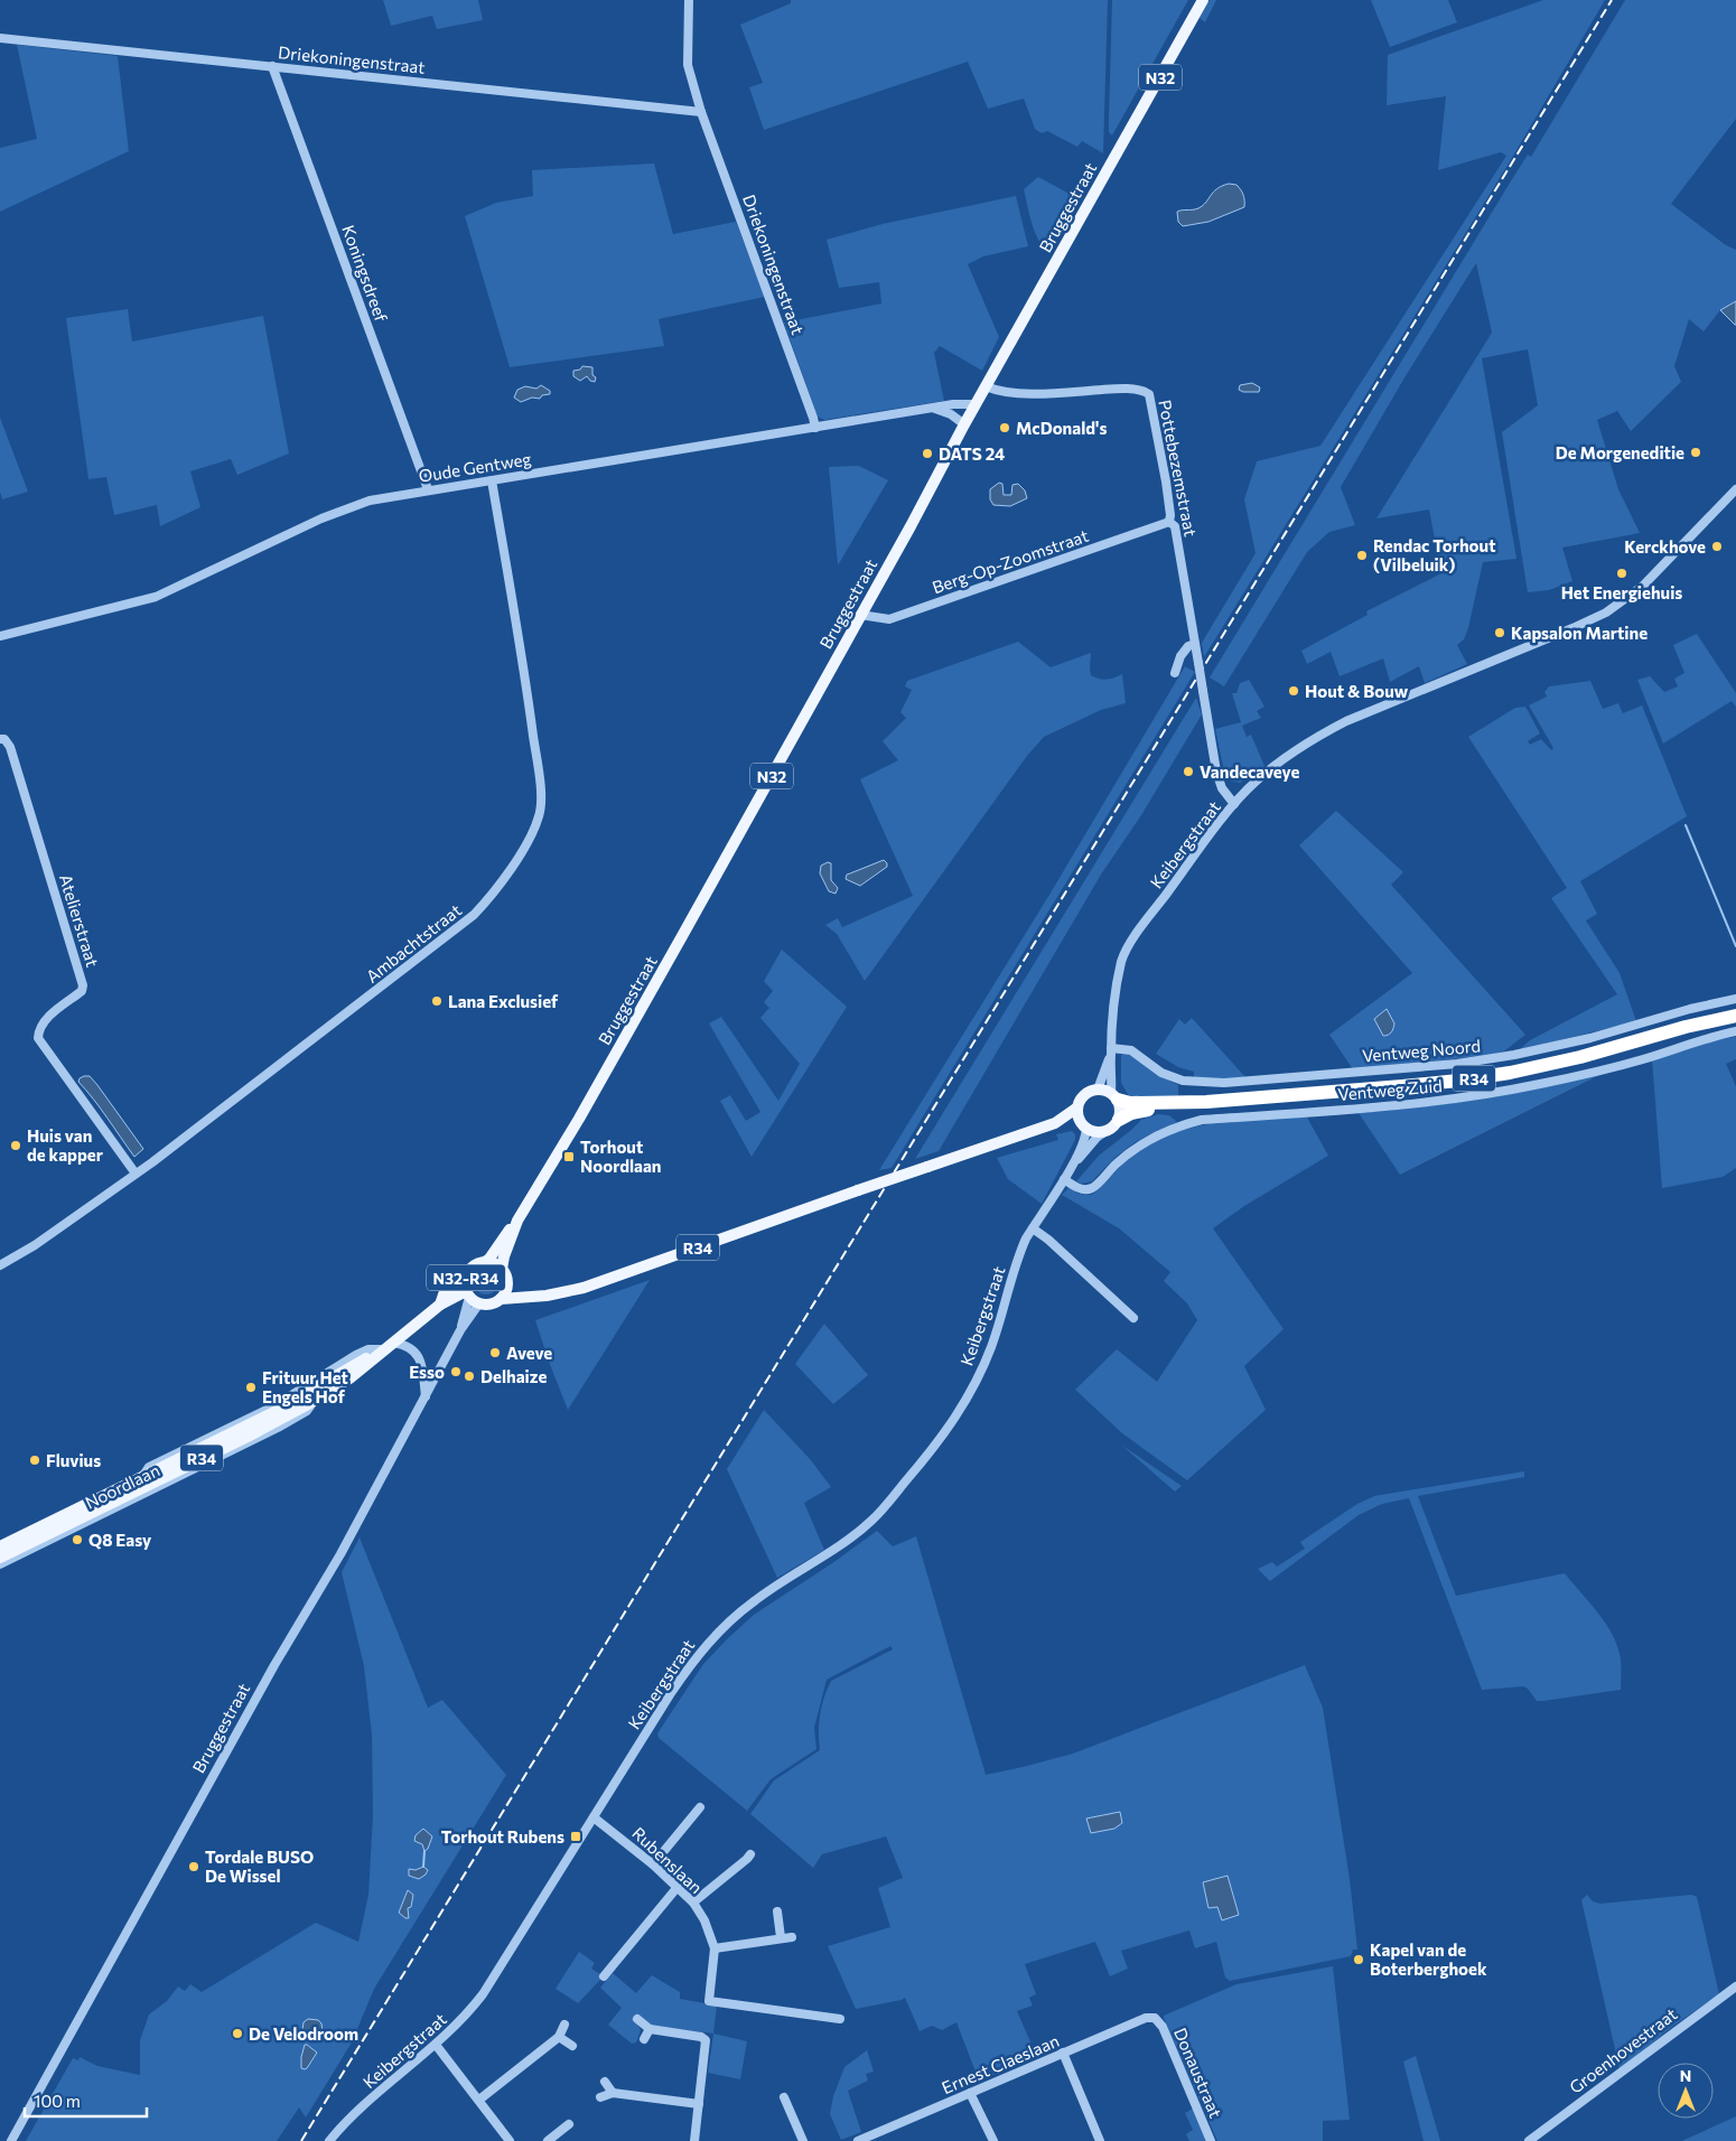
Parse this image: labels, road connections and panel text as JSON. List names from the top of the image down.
{
  "streets": {
    "highway": ["R34"],
    "main road": [
      "N32",
      "Bruggestraat",
      "N32-R34",
      "Noordlaan"
    ],
    "street": [
      "Driekoningenstraat",
      "Koningsdreef",
      "Oude Gentweg",
      "Pottebezemstraat",
      "Berg-Op-Zoomstraat",
      "Keibergstraat",
      "Atelierstraat",
      "Ambachtstraat",
      "Ventweg Noord",
      "Ventweg Zuid",
      "Rubenslaan",
      "Groenhovestraat",
      "Ernest Claeslaan",
      "Donaustraat"
    ]
  },
  "crossings": [
    ["Driekoningenstraat", "Koningsdreef"],
    ["Driekoningenstraat", "Oude Gentweg"],
    ["Bruggestraat", "Oude Gentweg"],
    ["Bruggestraat", "Pottebezemstraat"],
    ["Bruggestraat", "Berg-Op-Zoomstraat"],
    ["Bruggestraat", "R34"],
    ["Bruggestraat", "N32-R34"],
    ["Bruggestraat", "Noordlaan"],
    ["Koningsdreef", "Oude Gentweg"],
    ["Oude Gentweg", "Ambachtstraat"],
    ["Pottebezemstraat", "Berg-Op-Zoomstraat"],
    ["Pottebezemstraat", "Keibergstraat"],
    ["Keibergstraat", "Ventweg Noord"],
    ["Keibergstraat", "R34"],
    ["Keibergstraat", "Ventweg Zuid"],
    ["Keibergstraat", "Rubenslaan"],
    ["Atelierstraat", "Ambachtstraat"],
    ["R34", "N32-R34"],
    ["R34", "Noordlaan"],
    ["N32-R34", "Noordlaan"],
    ["Ernest Claeslaan", "Donaustraat"]
  ],
  "places": {
    "other": [
      "McDonald's",
      "De Morgeneditie",
      "DATS 24",
      "Kerckhove",
      "Rendac Torhout (Vilbeluik)",
      "Het Energiehuis",
      "Kapsalon Martine",
      "Hout & Bouw",
      "Vandecaveye",
      "Lana Exclusief",
      "Huis van de kapper",
      "Aveve",
      "Esso",
      "Delhaize",
      "Frituur Het Engels Hof",
      "Fluvius",
      "Q8 Easy",
      "Tordale BUSO De Wissel",
      "Kapel van de Boterberghoek",
      "De Velodroom"
    ],
    "transit": ["Torhout Noordlaan", "Torhout Rubens"]
  },
  "scale_bar": "100 m",
  "north": "top"
}
